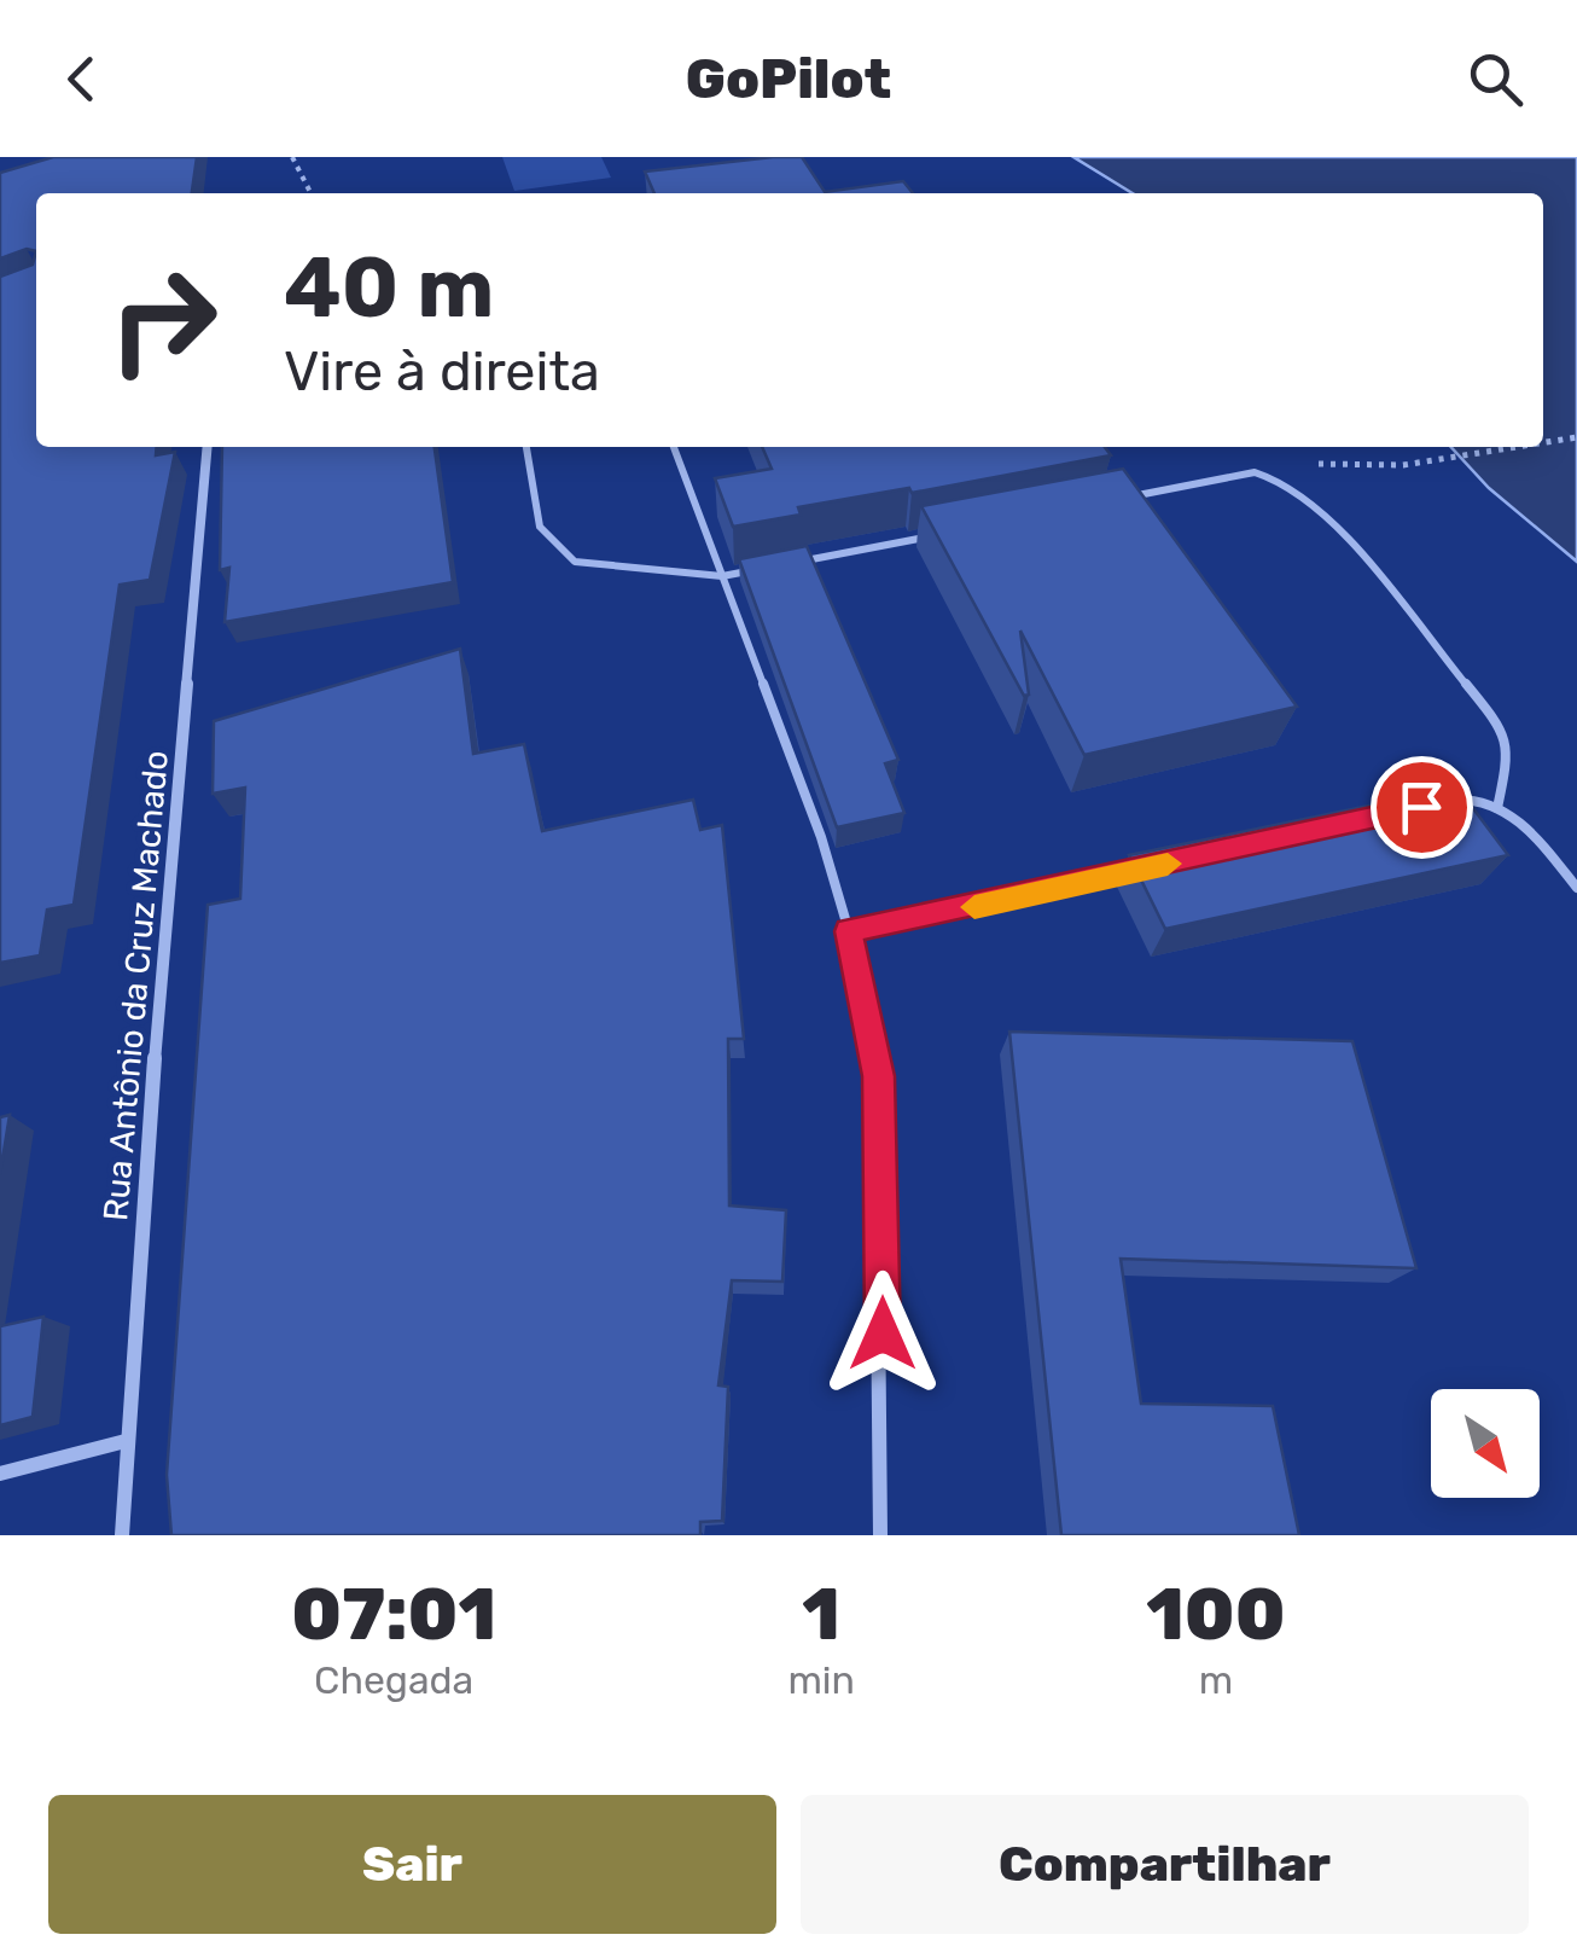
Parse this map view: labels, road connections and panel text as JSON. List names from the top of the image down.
{
  "streets": {
    "street": ["Rua Antônio da Cruz Machado"]
  },
  "north": "bottom right",
  "page": {
    "header": "GoPilot",
    "turn": ["40 m", "Vire à direita"],
    "eta": [
      "07:01",
      "Chegada",
      "1",
      "min",
      "100",
      "m"
    ],
    "buttons": ["Sair", "Compartilhar"]
  }
}
